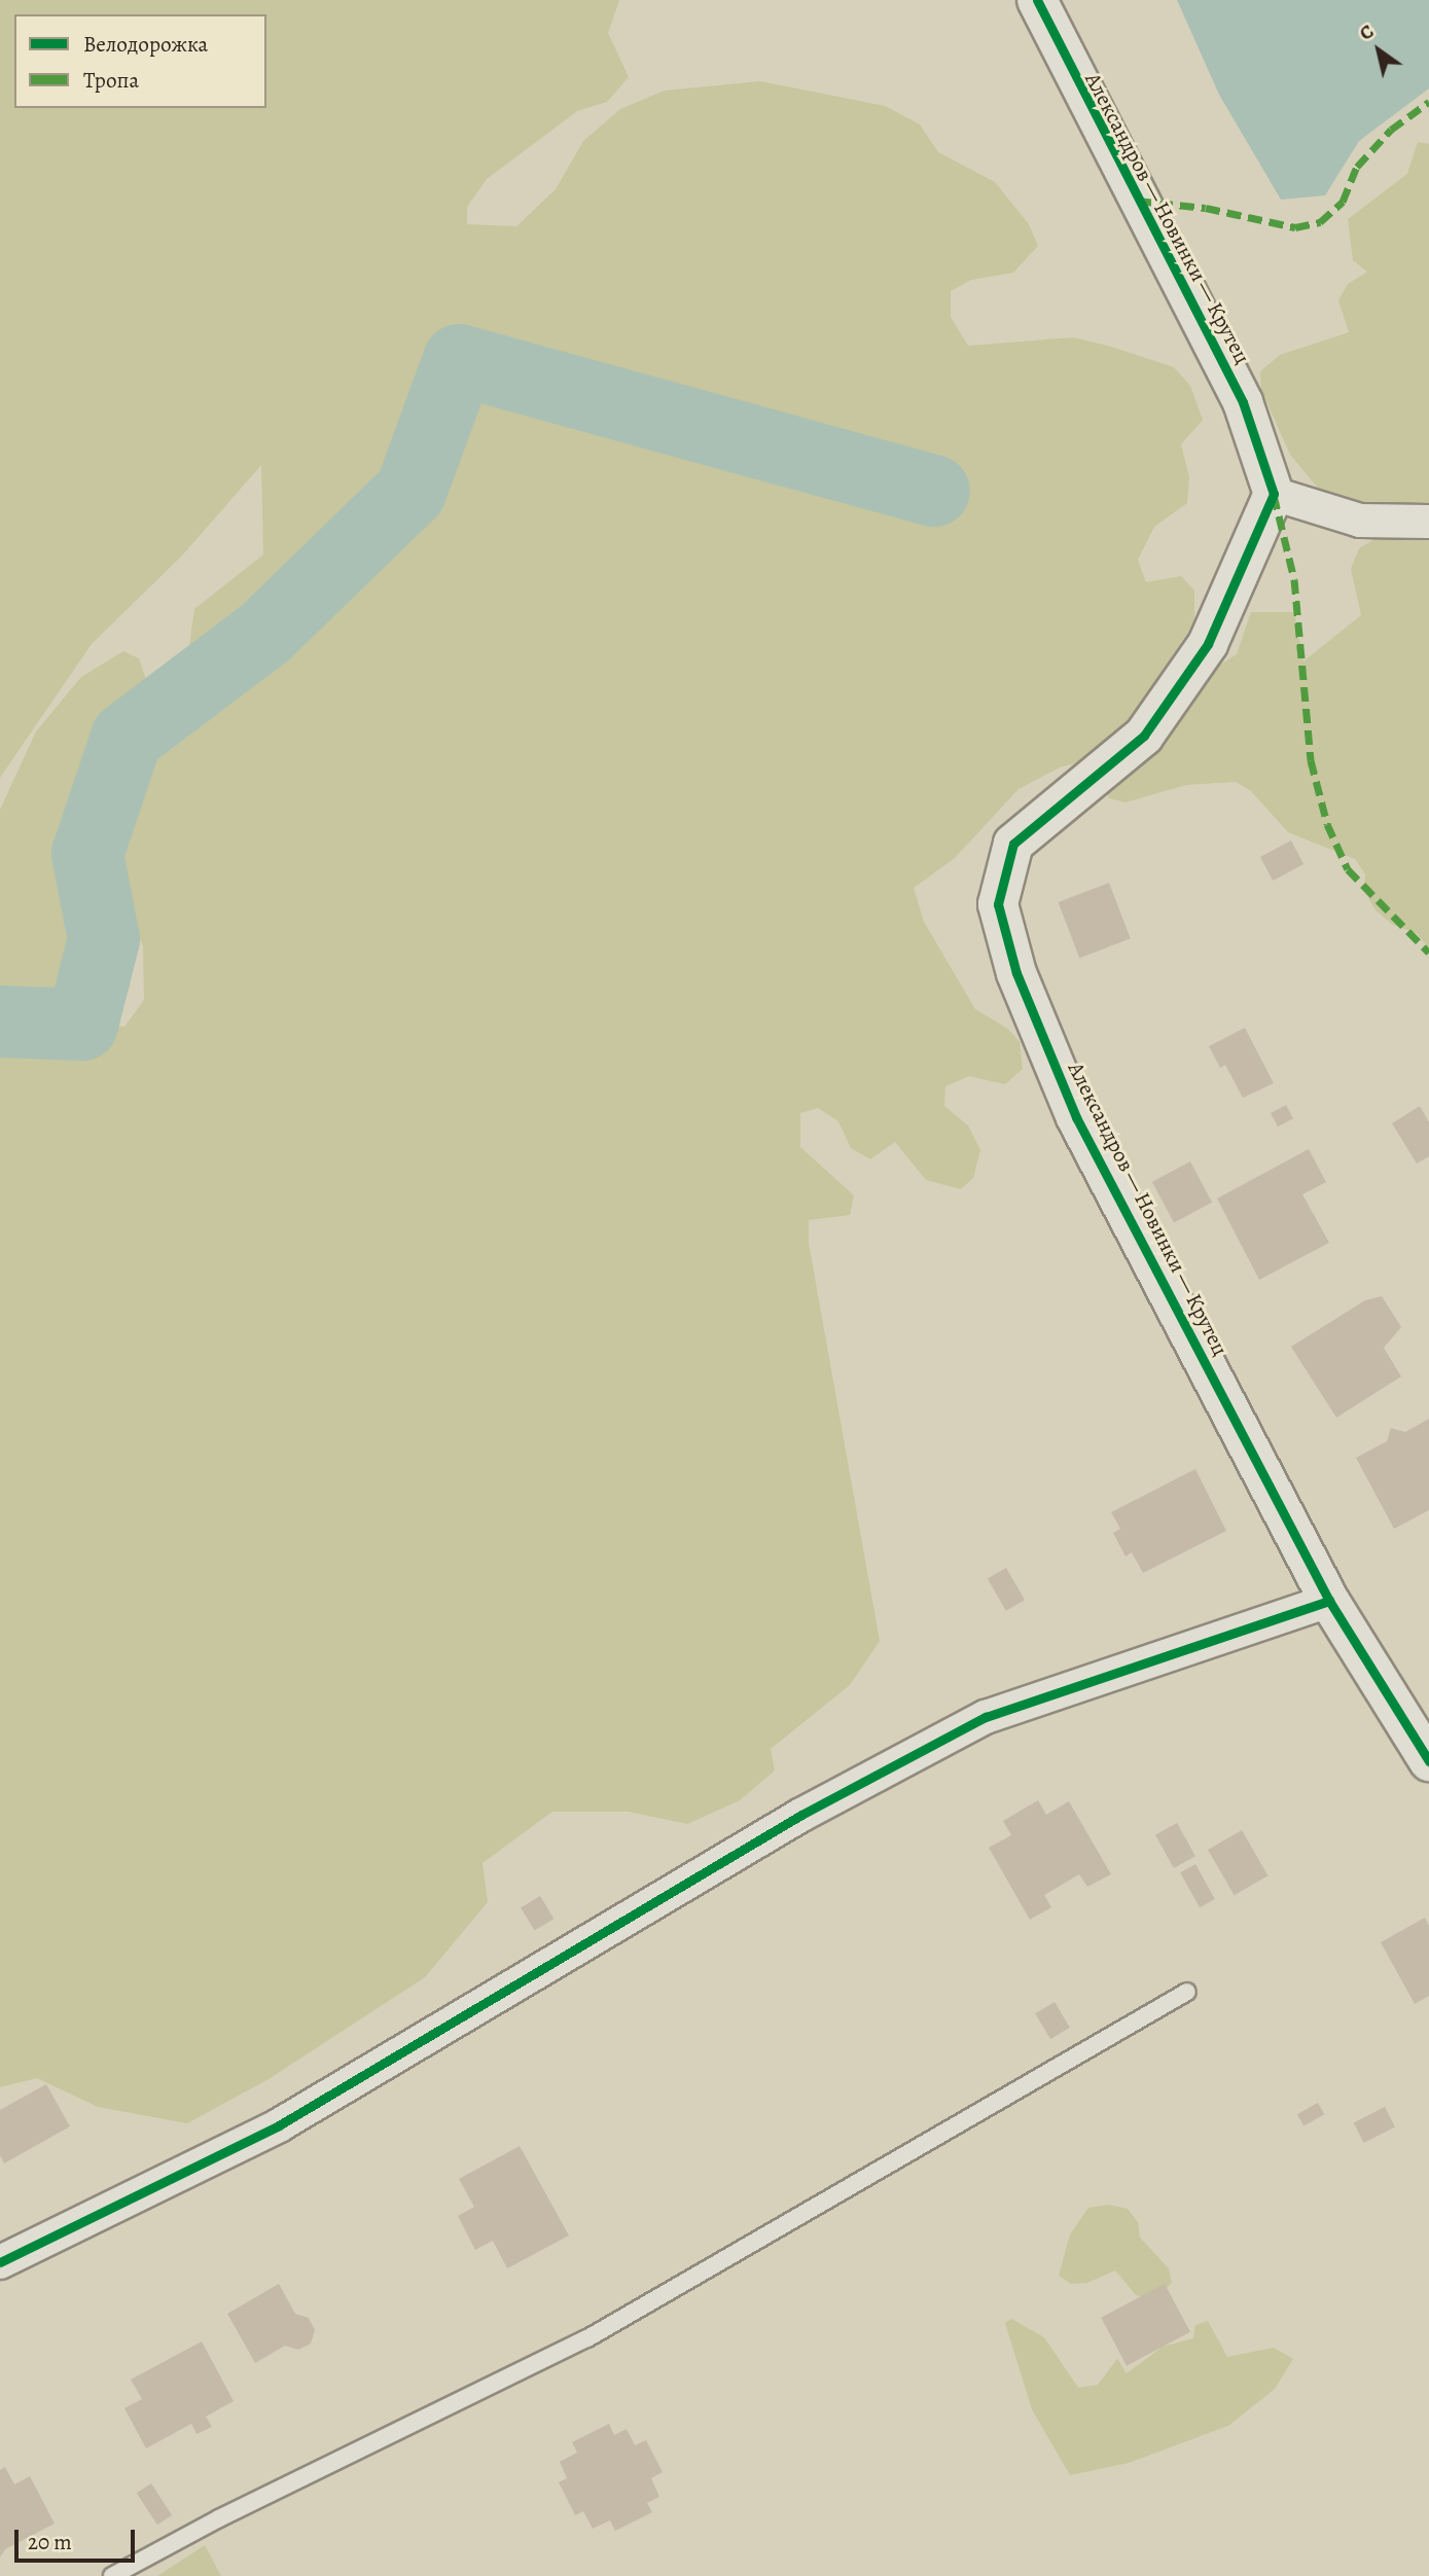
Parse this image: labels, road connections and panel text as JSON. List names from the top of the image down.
{
  "streets": {
    "street": ["Александров — Новинки — Крутец"]
  },
  "legend": ["Велодорожка", "Тропа"],
  "scale_bar": "20 m",
  "north": "top left"
}
